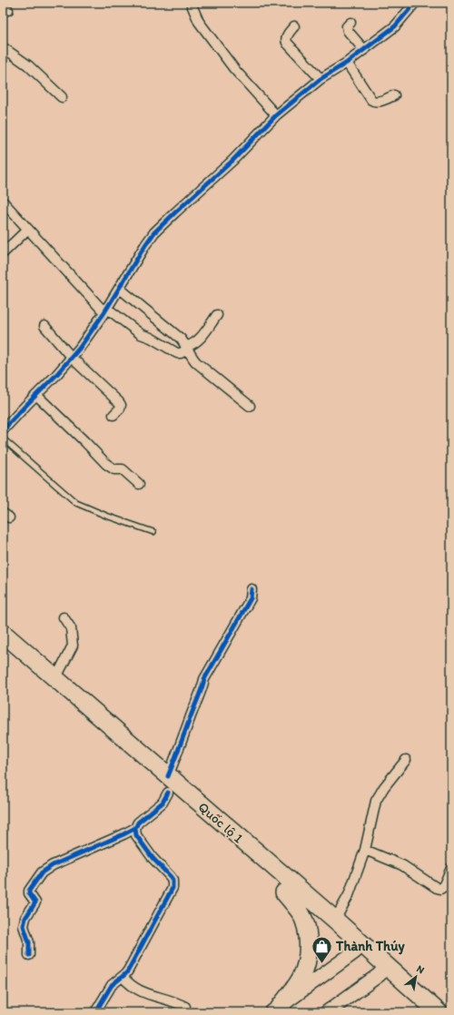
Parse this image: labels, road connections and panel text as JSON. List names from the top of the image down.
{
  "streets": {
    "highway": ["Quốc lộ 1"]
  },
  "places": {
    "shop": ["Thành Thúy"]
  },
  "north": "top right"
}
